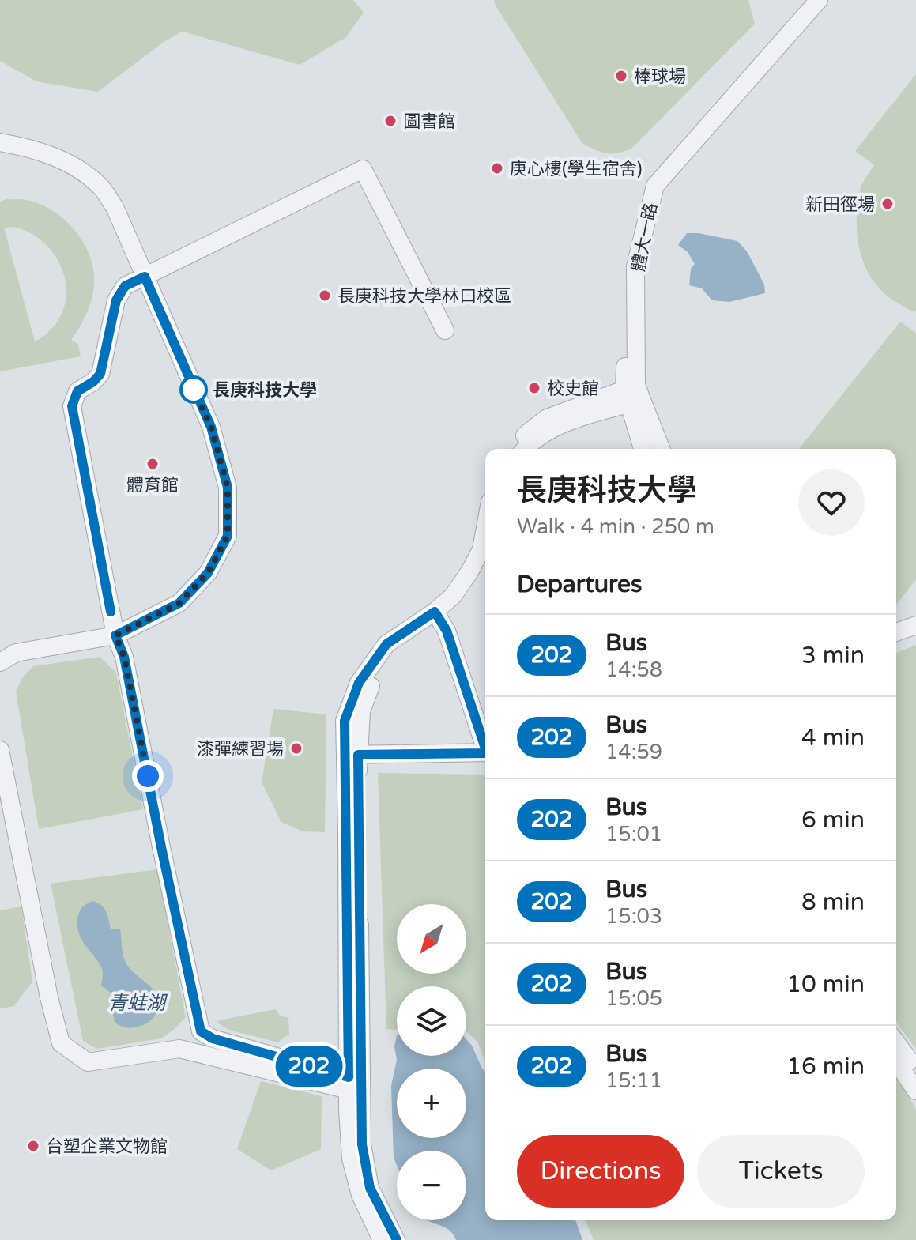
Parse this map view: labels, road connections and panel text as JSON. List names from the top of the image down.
{
  "streets": {
    "street": ["體大一路"]
  },
  "water": ["青蛙湖"],
  "places": [
    "棒球場",
    "圖書館",
    "庚心樓(學生宿舍)",
    "新田徑場",
    "長庚科技大學林口校區",
    "校史館",
    "長庚科技大學",
    "體育館",
    "漆彈練習場",
    "台塑企業文物館"
  ],
  "lines": ["bus line 202"],
  "north": "bottom left",
  "page": {
    "on_map": "202",
    "heading": [
      ["長庚科技大學", "Walk · 4 min · 250 m"],
      "Departures"
    ],
    "list": [
      {
        "mark": "202",
        "name": "Bus",
        "note": "14:58",
        "value": "3 min"
      },
      {
        "mark": "202",
        "name": "Bus",
        "note": "14:59",
        "value": "4 min"
      },
      {
        "mark": "202",
        "name": "Bus",
        "note": "15:01",
        "value": "6 min"
      },
      {
        "mark": "202",
        "name": "Bus",
        "note": "15:03",
        "value": "8 min"
      },
      {
        "mark": "202",
        "name": "Bus",
        "note": "15:05",
        "value": "10 min"
      },
      {
        "mark": "202",
        "name": "Bus",
        "note": "15:11",
        "value": "16 min"
      }
    ],
    "map_buttons": ["+", "−"],
    "buttons": ["Directions", "Tickets"]
  }
}
